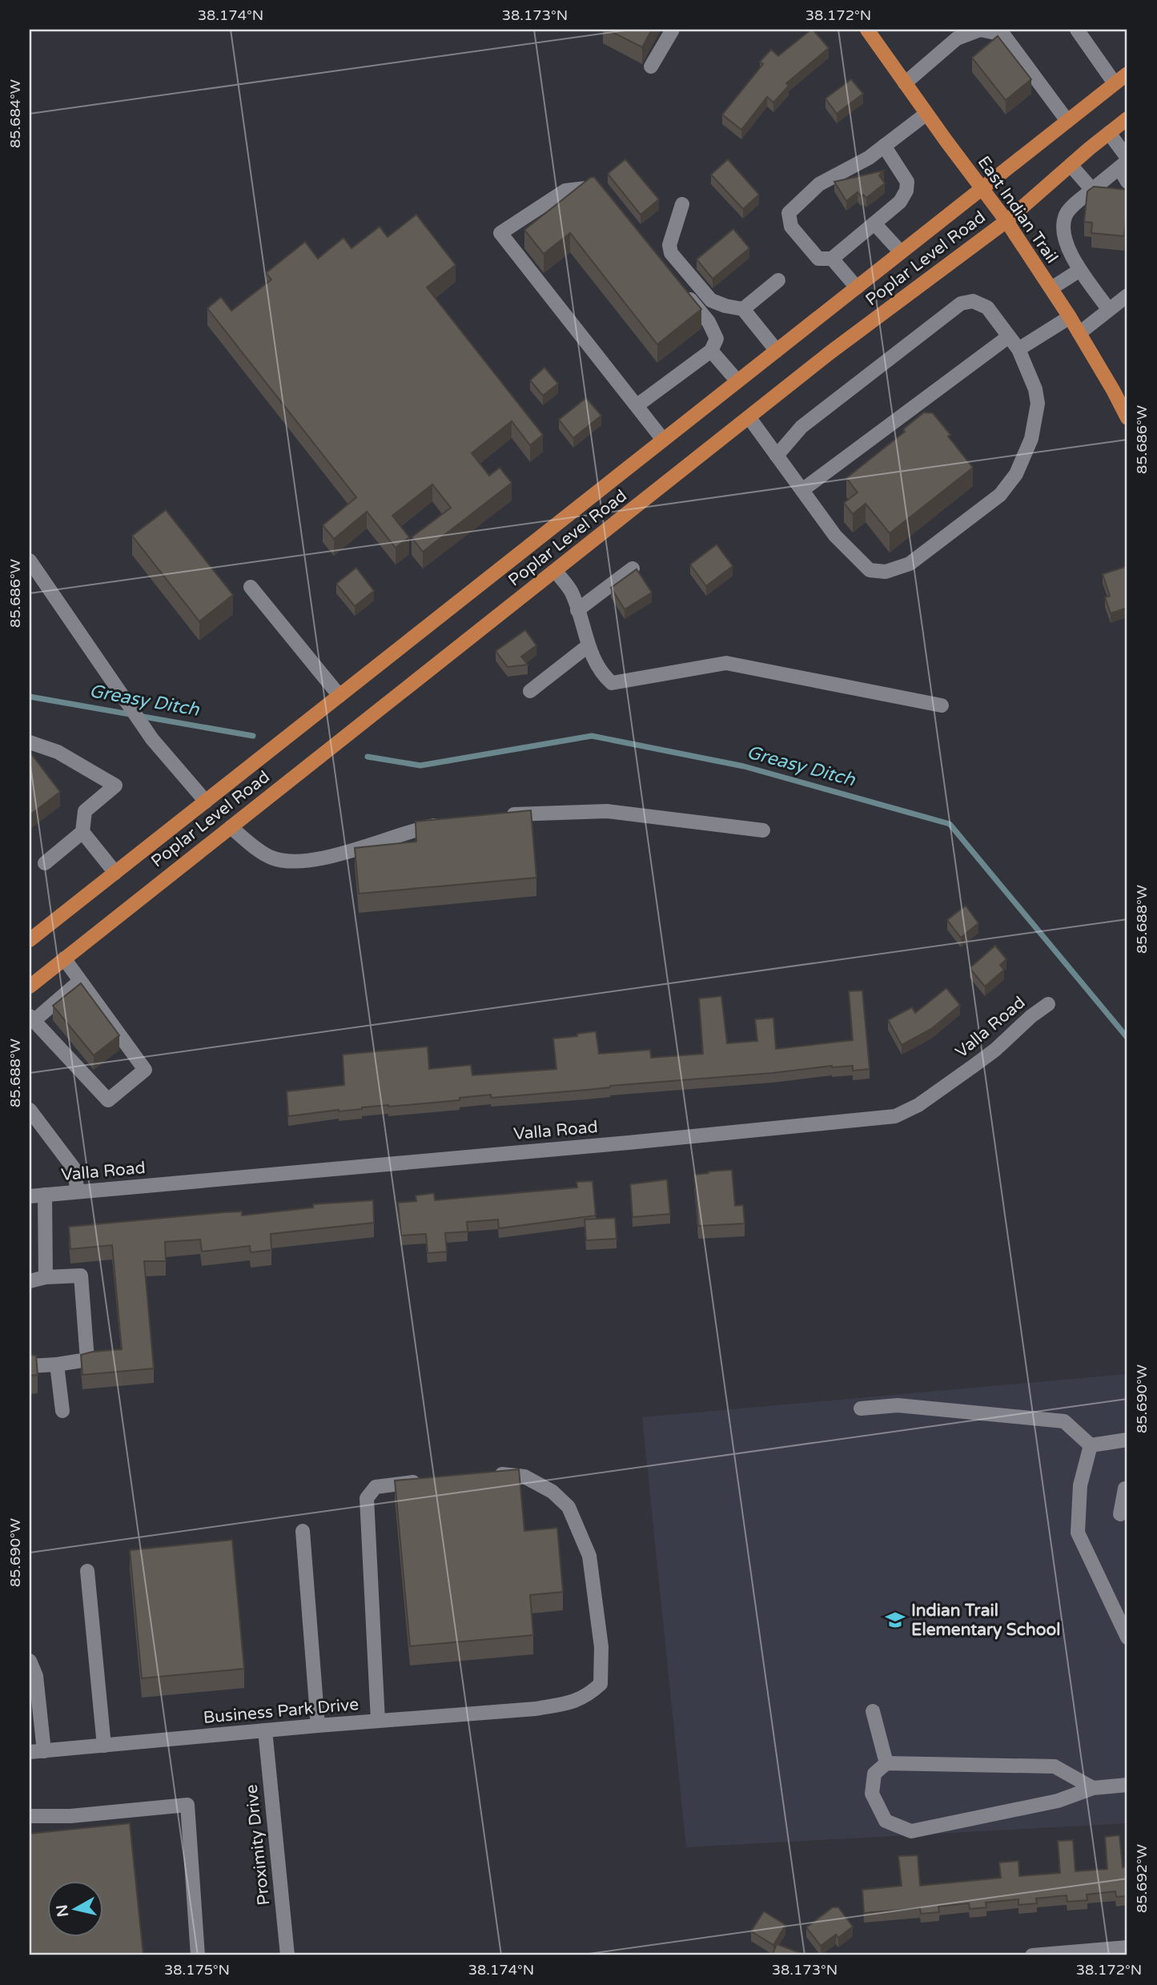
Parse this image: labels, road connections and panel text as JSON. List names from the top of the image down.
{
  "streets": {
    "main road": ["East Indian Trail", "Poplar Level Road"],
    "street": ["Valla Road", "Business Park Drive", "Proximity Drive"]
  },
  "crossings": [
    ["East Indian Trail", "Poplar Level Road"],
    ["Business Park Drive", "Proximity Drive"]
  ],
  "water": ["Greasy Ditch"],
  "places": {
    "school or university": ["Indian Trail Elementary School"]
  },
  "north": "left",
  "coordinates": [
    "38.174°N",
    "38.173°N",
    "38.172°N",
    "85.684°W",
    "85.686°W",
    "85.688°W",
    "85.690°W",
    "85.692°W",
    "38.175°N"
  ]
}
